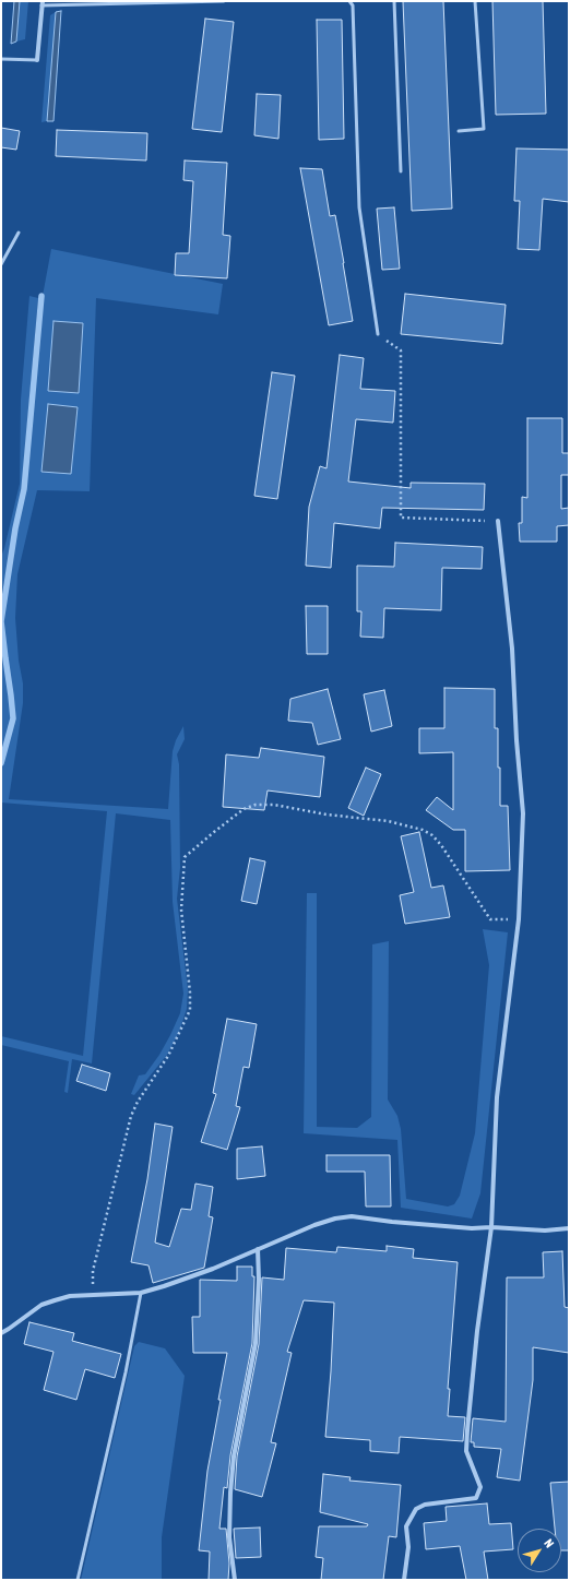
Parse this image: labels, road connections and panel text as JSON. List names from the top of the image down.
{
  "north": "top right"
}
